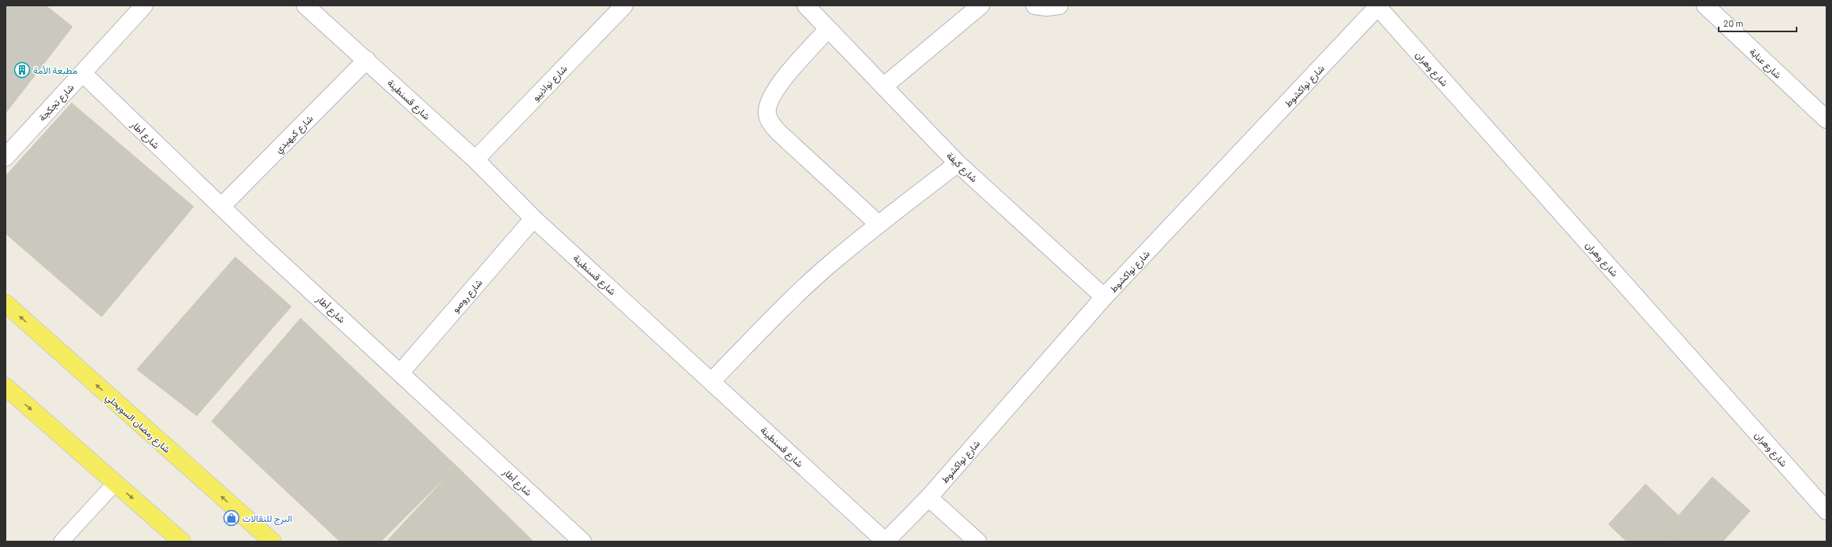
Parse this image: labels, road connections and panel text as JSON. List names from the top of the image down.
{
  "streets": {
    "main road": ["شارع رمضان السويحلي"],
    "street": [
      "شارع عنابة",
      "شارع وهران",
      "شارع نواذيبو",
      "شارع نواكشوط",
      "شارع قسنطينة",
      "شارع تجكجة",
      "شارع كيهيدي",
      "شارع أطار",
      "شارع كيفة",
      "شارع روصو"
    ]
  },
  "crossings": [
    ["شارع وهران", "شارع نواكشوط"],
    ["شارع نواذيبو", "شارع قسنطينة"],
    ["شارع نواكشوط", "شارع قسنطينة"],
    ["شارع نواكشوط", "شارع كيفة"],
    ["شارع قسنطينة", "شارع كيهيدي"],
    ["شارع قسنطينة", "شارع روصو"],
    ["شارع تجكجة", "شارع أطار"],
    ["شارع كيهيدي", "شارع أطار"],
    ["شارع أطار", "شارع روصو"]
  ],
  "places": {
    "building": ["مطبعة الأمة"],
    "shop": ["البرج للنقالات"]
  },
  "scale_bar": "20 m"
}
